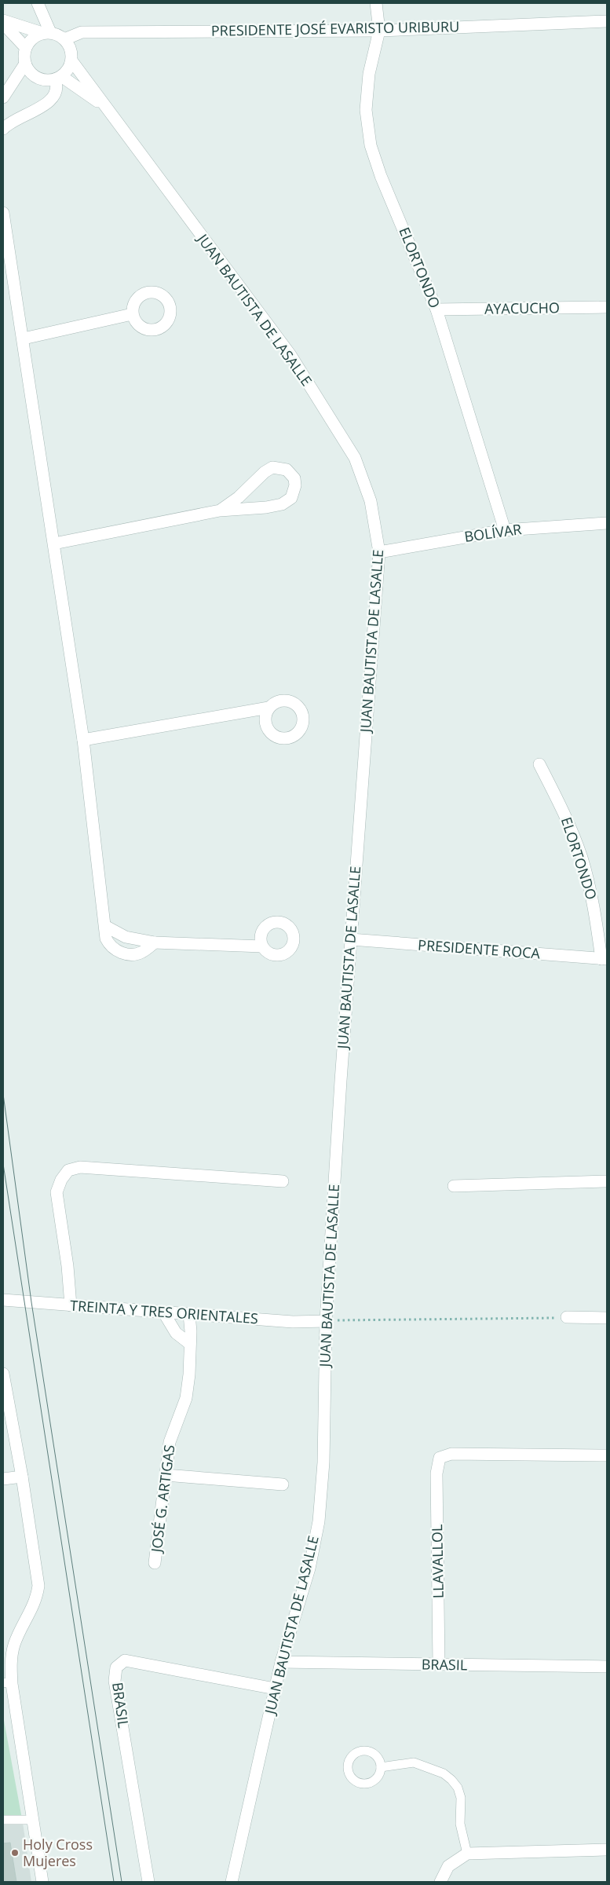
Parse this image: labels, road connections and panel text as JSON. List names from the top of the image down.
{
  "streets": {
    "street": [
      "PRESIDENTE JOSÉ EVARISTO URIBURU",
      "ELORTONDO",
      "AYACUCHO",
      "JUAN BAUTISTA DE LASALLE",
      "BOLÍVAR",
      "PRESIDENTE ROCA",
      "TREINTA Y TRES ORIENTALES",
      "JOSÉ G. ARTIGAS",
      "LLAVALLOL",
      "BRASIL"
    ]
  },
  "crossings": [
    ["PRESIDENTE JOSÉ EVARISTO URIBURU", "ELORTONDO"],
    ["PRESIDENTE JOSÉ EVARISTO URIBURU", "JUAN BAUTISTA DE LASALLE"],
    ["ELORTONDO", "AYACUCHO"],
    ["ELORTONDO", "BOLÍVAR"],
    ["ELORTONDO", "PRESIDENTE ROCA"],
    ["JUAN BAUTISTA DE LASALLE", "BOLÍVAR"],
    ["JUAN BAUTISTA DE LASALLE", "PRESIDENTE ROCA"],
    ["JUAN BAUTISTA DE LASALLE", "TREINTA Y TRES ORIENTALES"],
    ["JUAN BAUTISTA DE LASALLE", "BRASIL"],
    ["TREINTA Y TRES ORIENTALES", "JOSÉ G. ARTIGAS"],
    ["LLAVALLOL", "BRASIL"]
  ],
  "places": ["Holy Cross Mujeres"]
}
